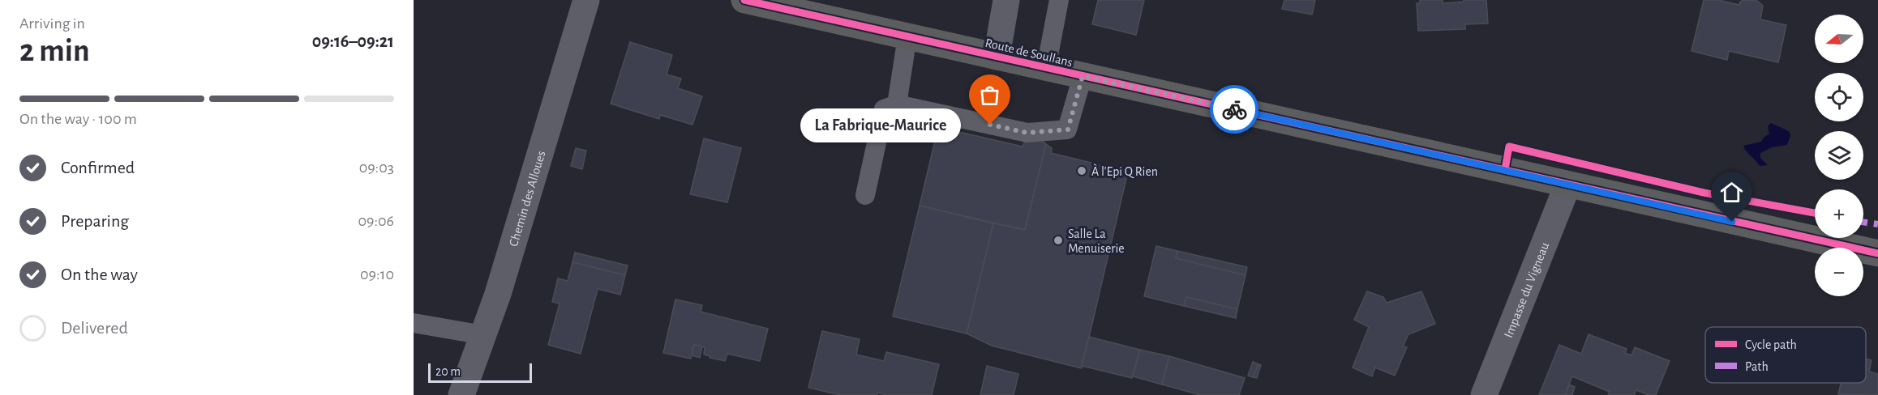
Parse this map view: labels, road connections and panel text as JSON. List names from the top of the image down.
{
  "streets": {
    "main road": ["Route de Soullans"],
    "street": ["Chemin des Alloues", "Impasse du Vigneau"]
  },
  "crossings": [
    ["Route de Soullans", "Impasse du Vigneau"]
  ],
  "places": ["La Fabrique-Maurice", "À l'Epi Q Rien", "Salle La Menuiserie"],
  "legend": ["Cycle path", "Path"],
  "scale_bar": "20 m",
  "north": "left",
  "page": {
    "heading": ["2 min", "Arriving in", "09:16–09:21"],
    "map_buttons": ["+", "−"],
    "bar": "On the way · 100 m",
    "bubble": "La Fabrique-Maurice",
    "list": [
      ["Confirmed", "09:03"],
      ["Preparing", "09:06"],
      ["On the way", "09:10"],
      "Delivered"
    ],
    "scale": "20 m"
  }
}
